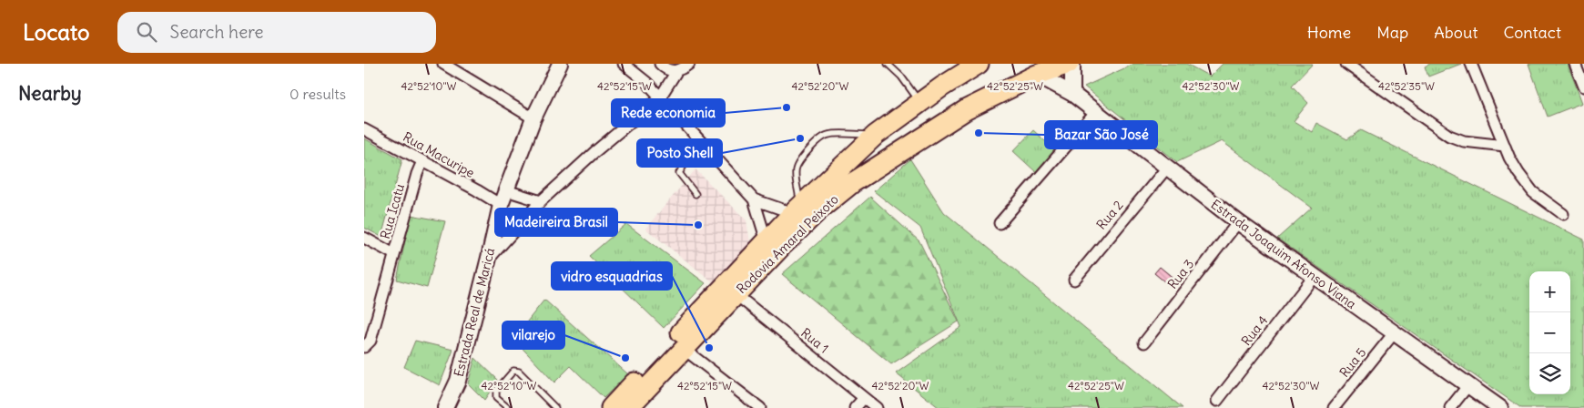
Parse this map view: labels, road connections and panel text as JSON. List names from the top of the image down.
{
  "streets": {
    "highway": ["Rodovia Amaral Peixoto"],
    "street": [
      "Rua Macuripe",
      "Rua Icatu",
      "Rua 2",
      "Estrada Joaquim Afonso Viana",
      "Rua 3",
      "Estrada Real de Maricá",
      "Rua 4",
      "Rua 1",
      "Rua 5"
    ]
  },
  "crossings": [
    ["Rua Macuripe", "Rua Icatu"],
    ["Rua Macuripe", "Estrada Real de Maricá"],
    ["Rua 2", "Estrada Joaquim Afonso Viana"],
    ["Rodovia Amaral Peixoto", "Estrada Joaquim Afonso Viana"],
    ["Rodovia Amaral Peixoto", "Rua 1"],
    ["Estrada Joaquim Afonso Viana", "Rua 3"],
    ["Estrada Joaquim Afonso Viana", "Rua 4"],
    ["Estrada Joaquim Afonso Viana", "Rua 5"]
  ],
  "places": [
    "Rede economia",
    "Bazar São José",
    "Posto Shell",
    "Madeireira Brasil",
    "vidro esquadrias",
    "vilarejo"
  ],
  "page": {
    "header": "Locato",
    "search": "Search here",
    "nav": [
      "Home",
      "Map",
      "About",
      "Contact"
    ],
    "heading": ["Nearby", "0 results"],
    "map_buttons": ["+", "−"]
  },
  "coordinates": [
    "42°52'10\"W",
    "42°52'15\"W",
    "42°52'20\"W",
    "42°52'25\"W",
    "42°52'30\"W",
    "42°52'35\"W"
  ]
}
